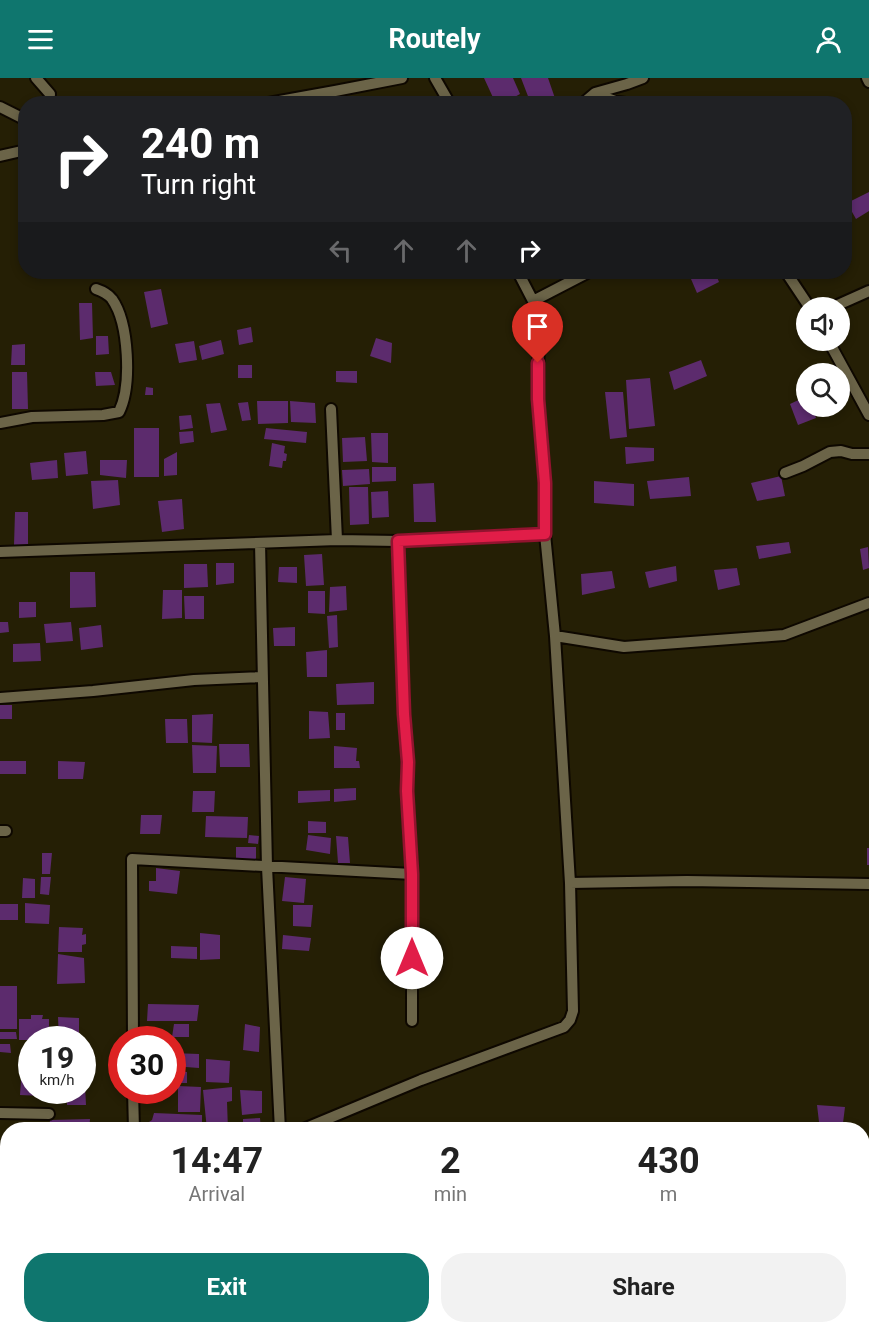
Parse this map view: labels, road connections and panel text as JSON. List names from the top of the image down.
{
  "page": {
    "header": "Routely",
    "turn": ["240 m", "Turn right"],
    "speed": "19 km/h",
    "limit": "30",
    "eta": [
      "14:47",
      "Arrival",
      "2",
      "min",
      "430",
      "m"
    ],
    "buttons": ["Exit", "Share"]
  }
}
